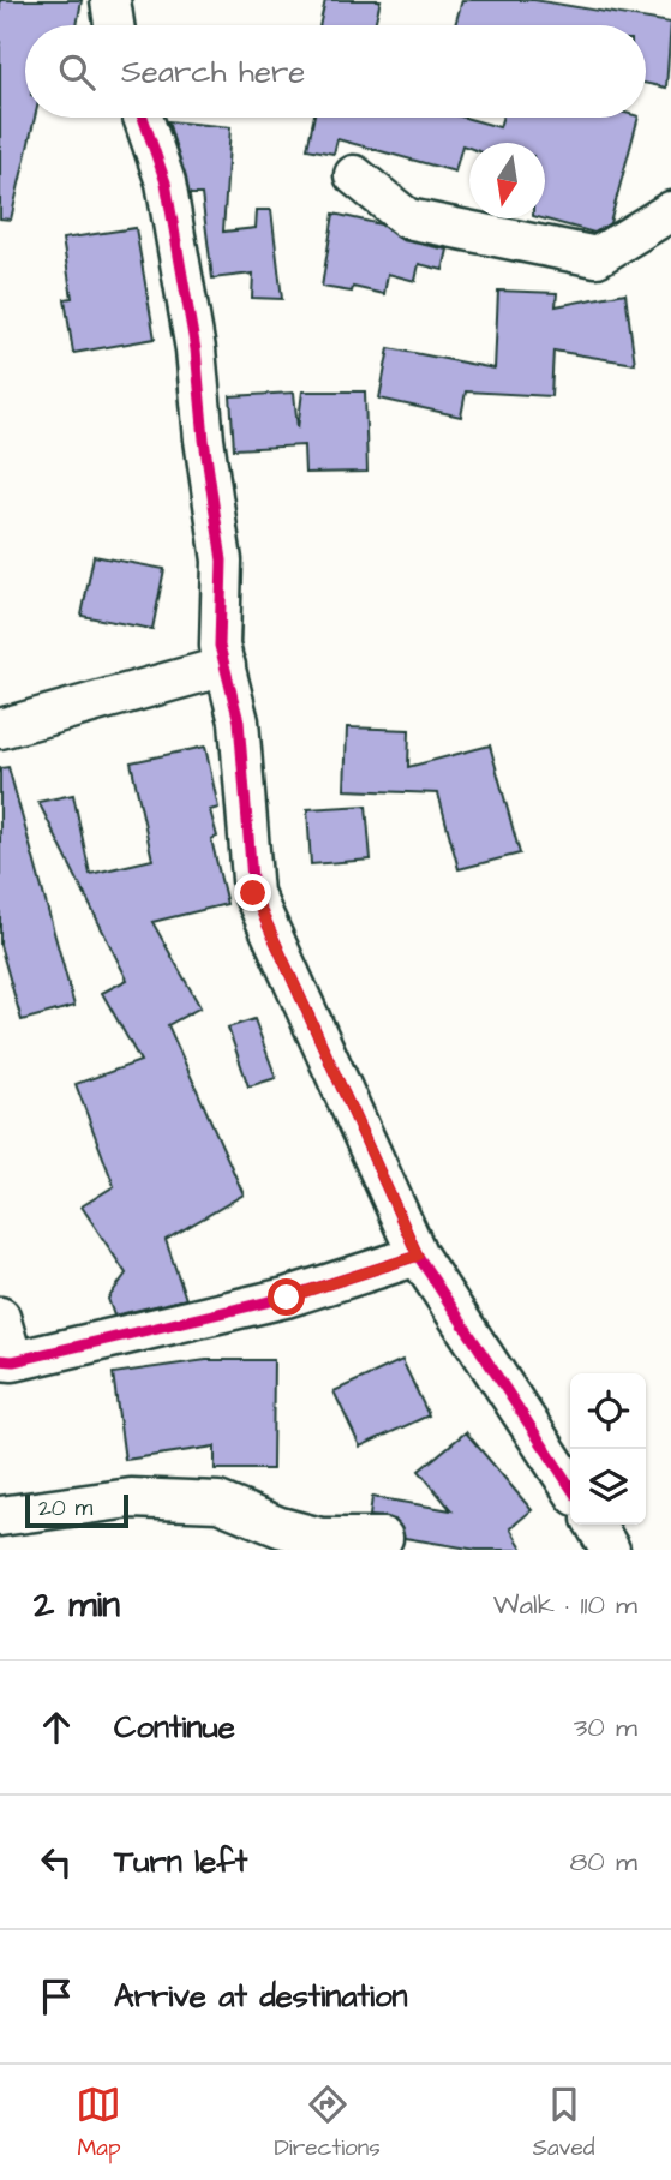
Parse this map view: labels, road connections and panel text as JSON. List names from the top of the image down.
{
  "scale_bar": "20 m",
  "north": "bottom",
  "page": {
    "search": "Search here",
    "scale": "20 m",
    "heading": ["2 min", "Walk · 110 m"],
    "list": [
      ["Continue", "30 m"],
      ["Turn left", "80 m"],
      "Arrive at destination"
    ],
    "nav": ["Map", "Directions", "Saved"]
  }
}
